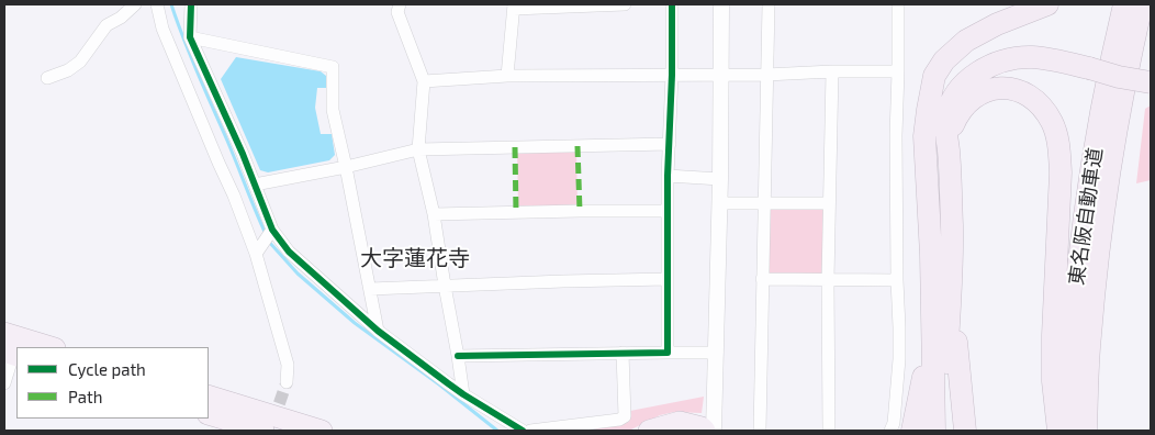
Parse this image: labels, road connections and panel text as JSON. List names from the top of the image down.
{
  "streets": {
    "highway": ["東名阪自動車道"]
  },
  "districts": ["大字蓮花寺"],
  "legend": ["Cycle path", "Path"]
}
